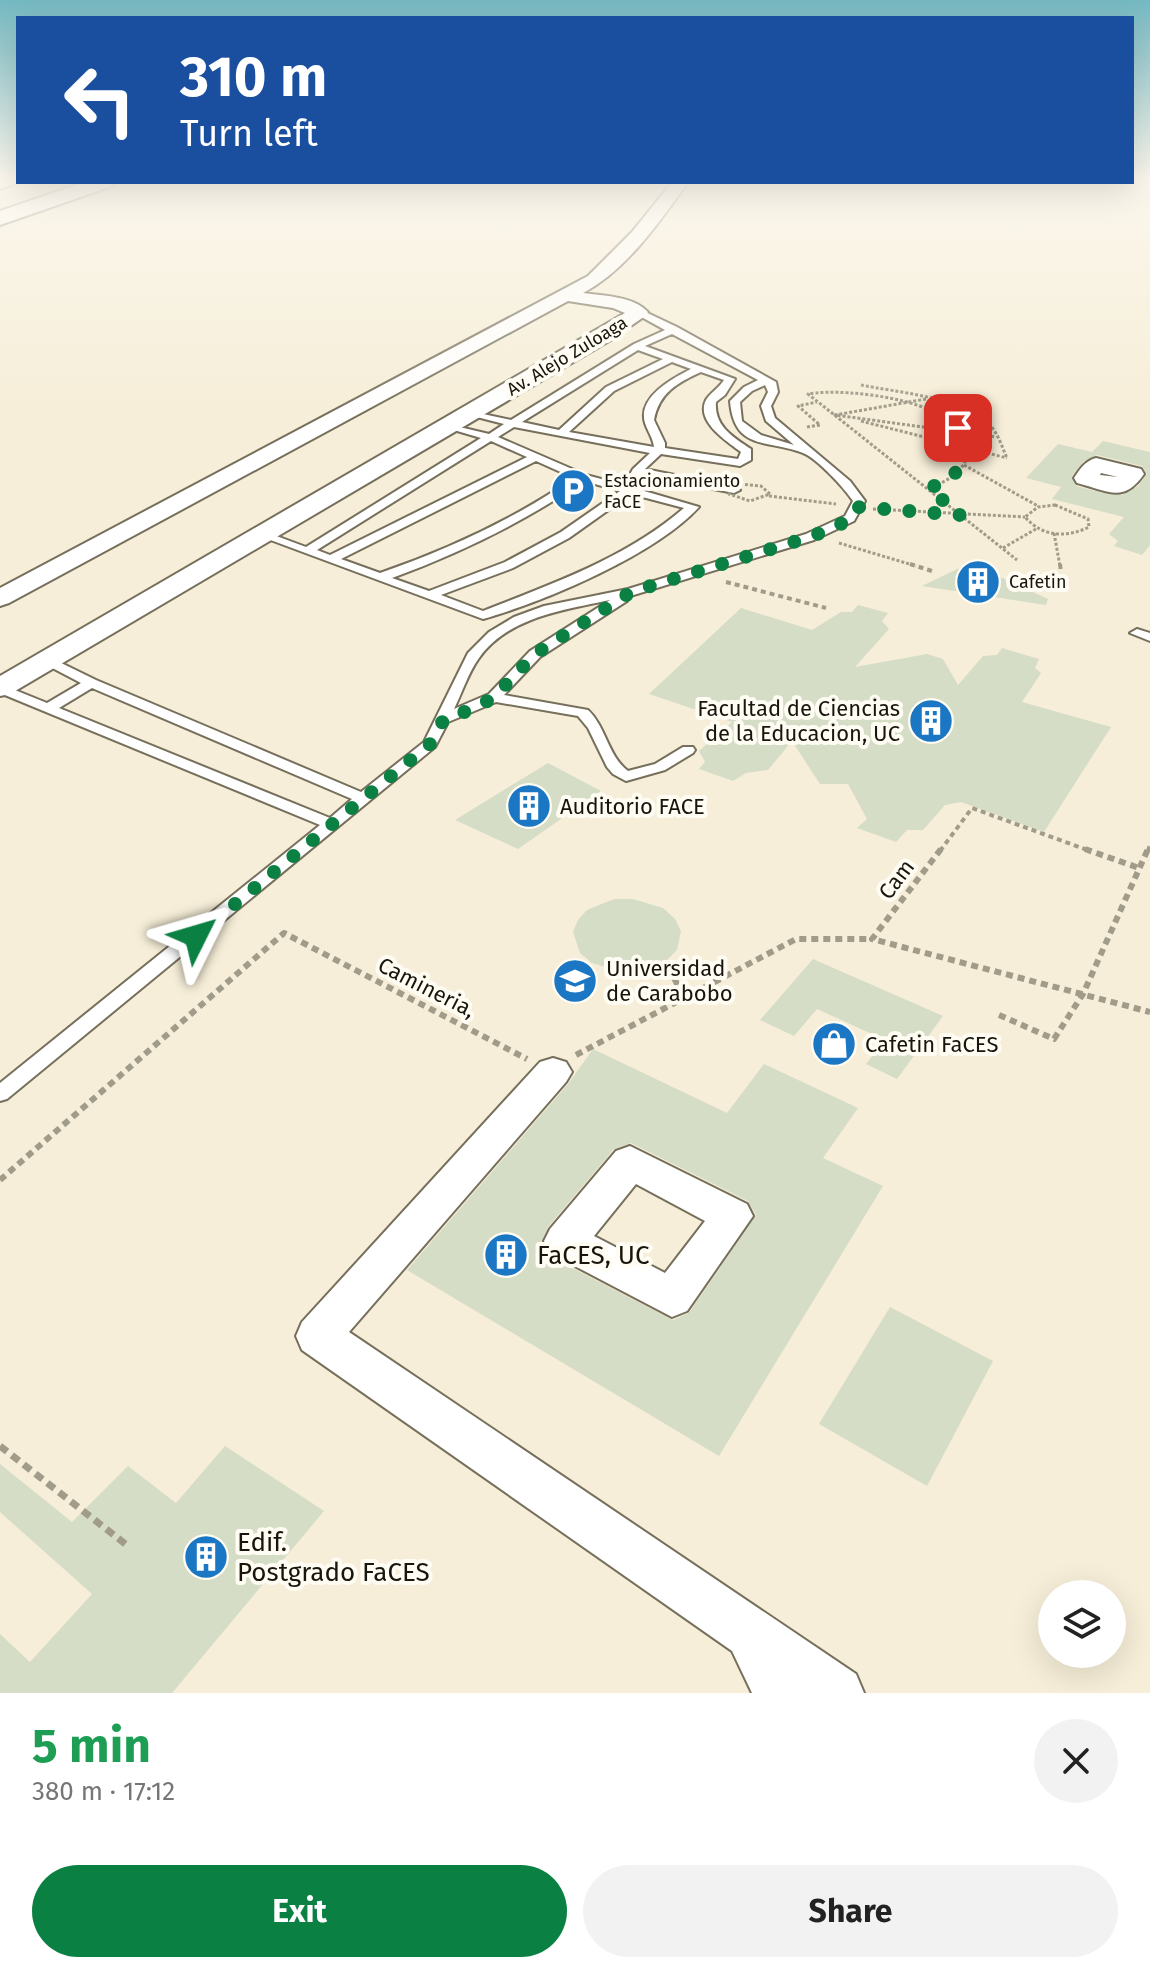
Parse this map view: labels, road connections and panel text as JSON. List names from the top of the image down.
{
  "streets": {
    "street": ["Av. Alejo Zuloaga"],
    "path": ["Cam", "Camineria,"]
  },
  "places": {
    "parking": ["Estacionamiento FaCE"],
    "building": [
      "Cafetin",
      "Facultad de Ciencias de la Educacion, UC",
      "Auditorio FACE",
      "FaCES, UC",
      "Edif. Postgrado FaCES"
    ],
    "school or university": ["Universidad de Carabobo"],
    "shop": ["Cafetin FaCES"]
  },
  "page": {
    "turn": ["310 m", "Turn left"],
    "heading": ["5 min", "380 m · 17:12"],
    "buttons": ["Exit", "Share"]
  }
}
